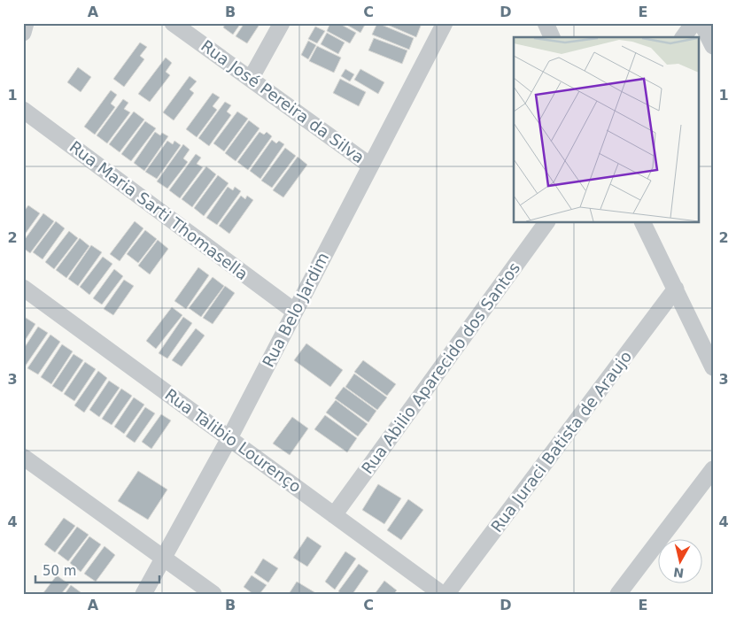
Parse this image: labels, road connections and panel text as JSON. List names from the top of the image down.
{
  "streets": {
    "street": [
      "Rua José Pereira da Silva",
      "Rua Maria Sarti Thomasella",
      "Rua Belo Jardim",
      "Rua Abilio Aparecido dos Santos",
      "Rua Talibio Lourenço",
      "Rua Juraci Batista de Araujo"
    ]
  },
  "crossings": [
    ["Rua José Pereira da Silva", "Rua Belo Jardim"],
    ["Rua Maria Sarti Thomasella", "Rua Belo Jardim"],
    ["Rua Belo Jardim", "Rua Talibio Lourenço"],
    ["Rua Abilio Aparecido dos Santos", "Rua Talibio Lourenço"]
  ],
  "scale_bar": "50 m",
  "north": "bottom",
  "grid": {
    "columns": [
      "A",
      "B",
      "C",
      "D",
      "E"
    ],
    "rows": [
      "1",
      "2",
      "3",
      "4"
    ]
  }
}
